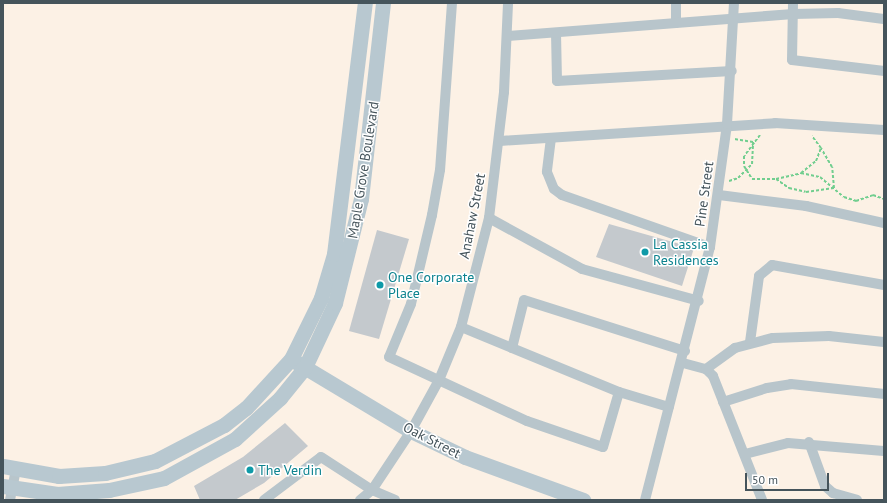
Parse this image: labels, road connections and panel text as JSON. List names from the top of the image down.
{
  "streets": {
    "street": [
      "Maple Grove Boulevard",
      "Pine Street",
      "Anahaw Street",
      "Oak Street"
    ]
  },
  "crossings": [
    ["Maple Grove Boulevard", "Oak Street"],
    ["Anahaw Street", "Oak Street"]
  ],
  "places": ["La Cassia Residences", "One Corporate Place", "The Verdin"],
  "scale_bar": "50 m"
}
